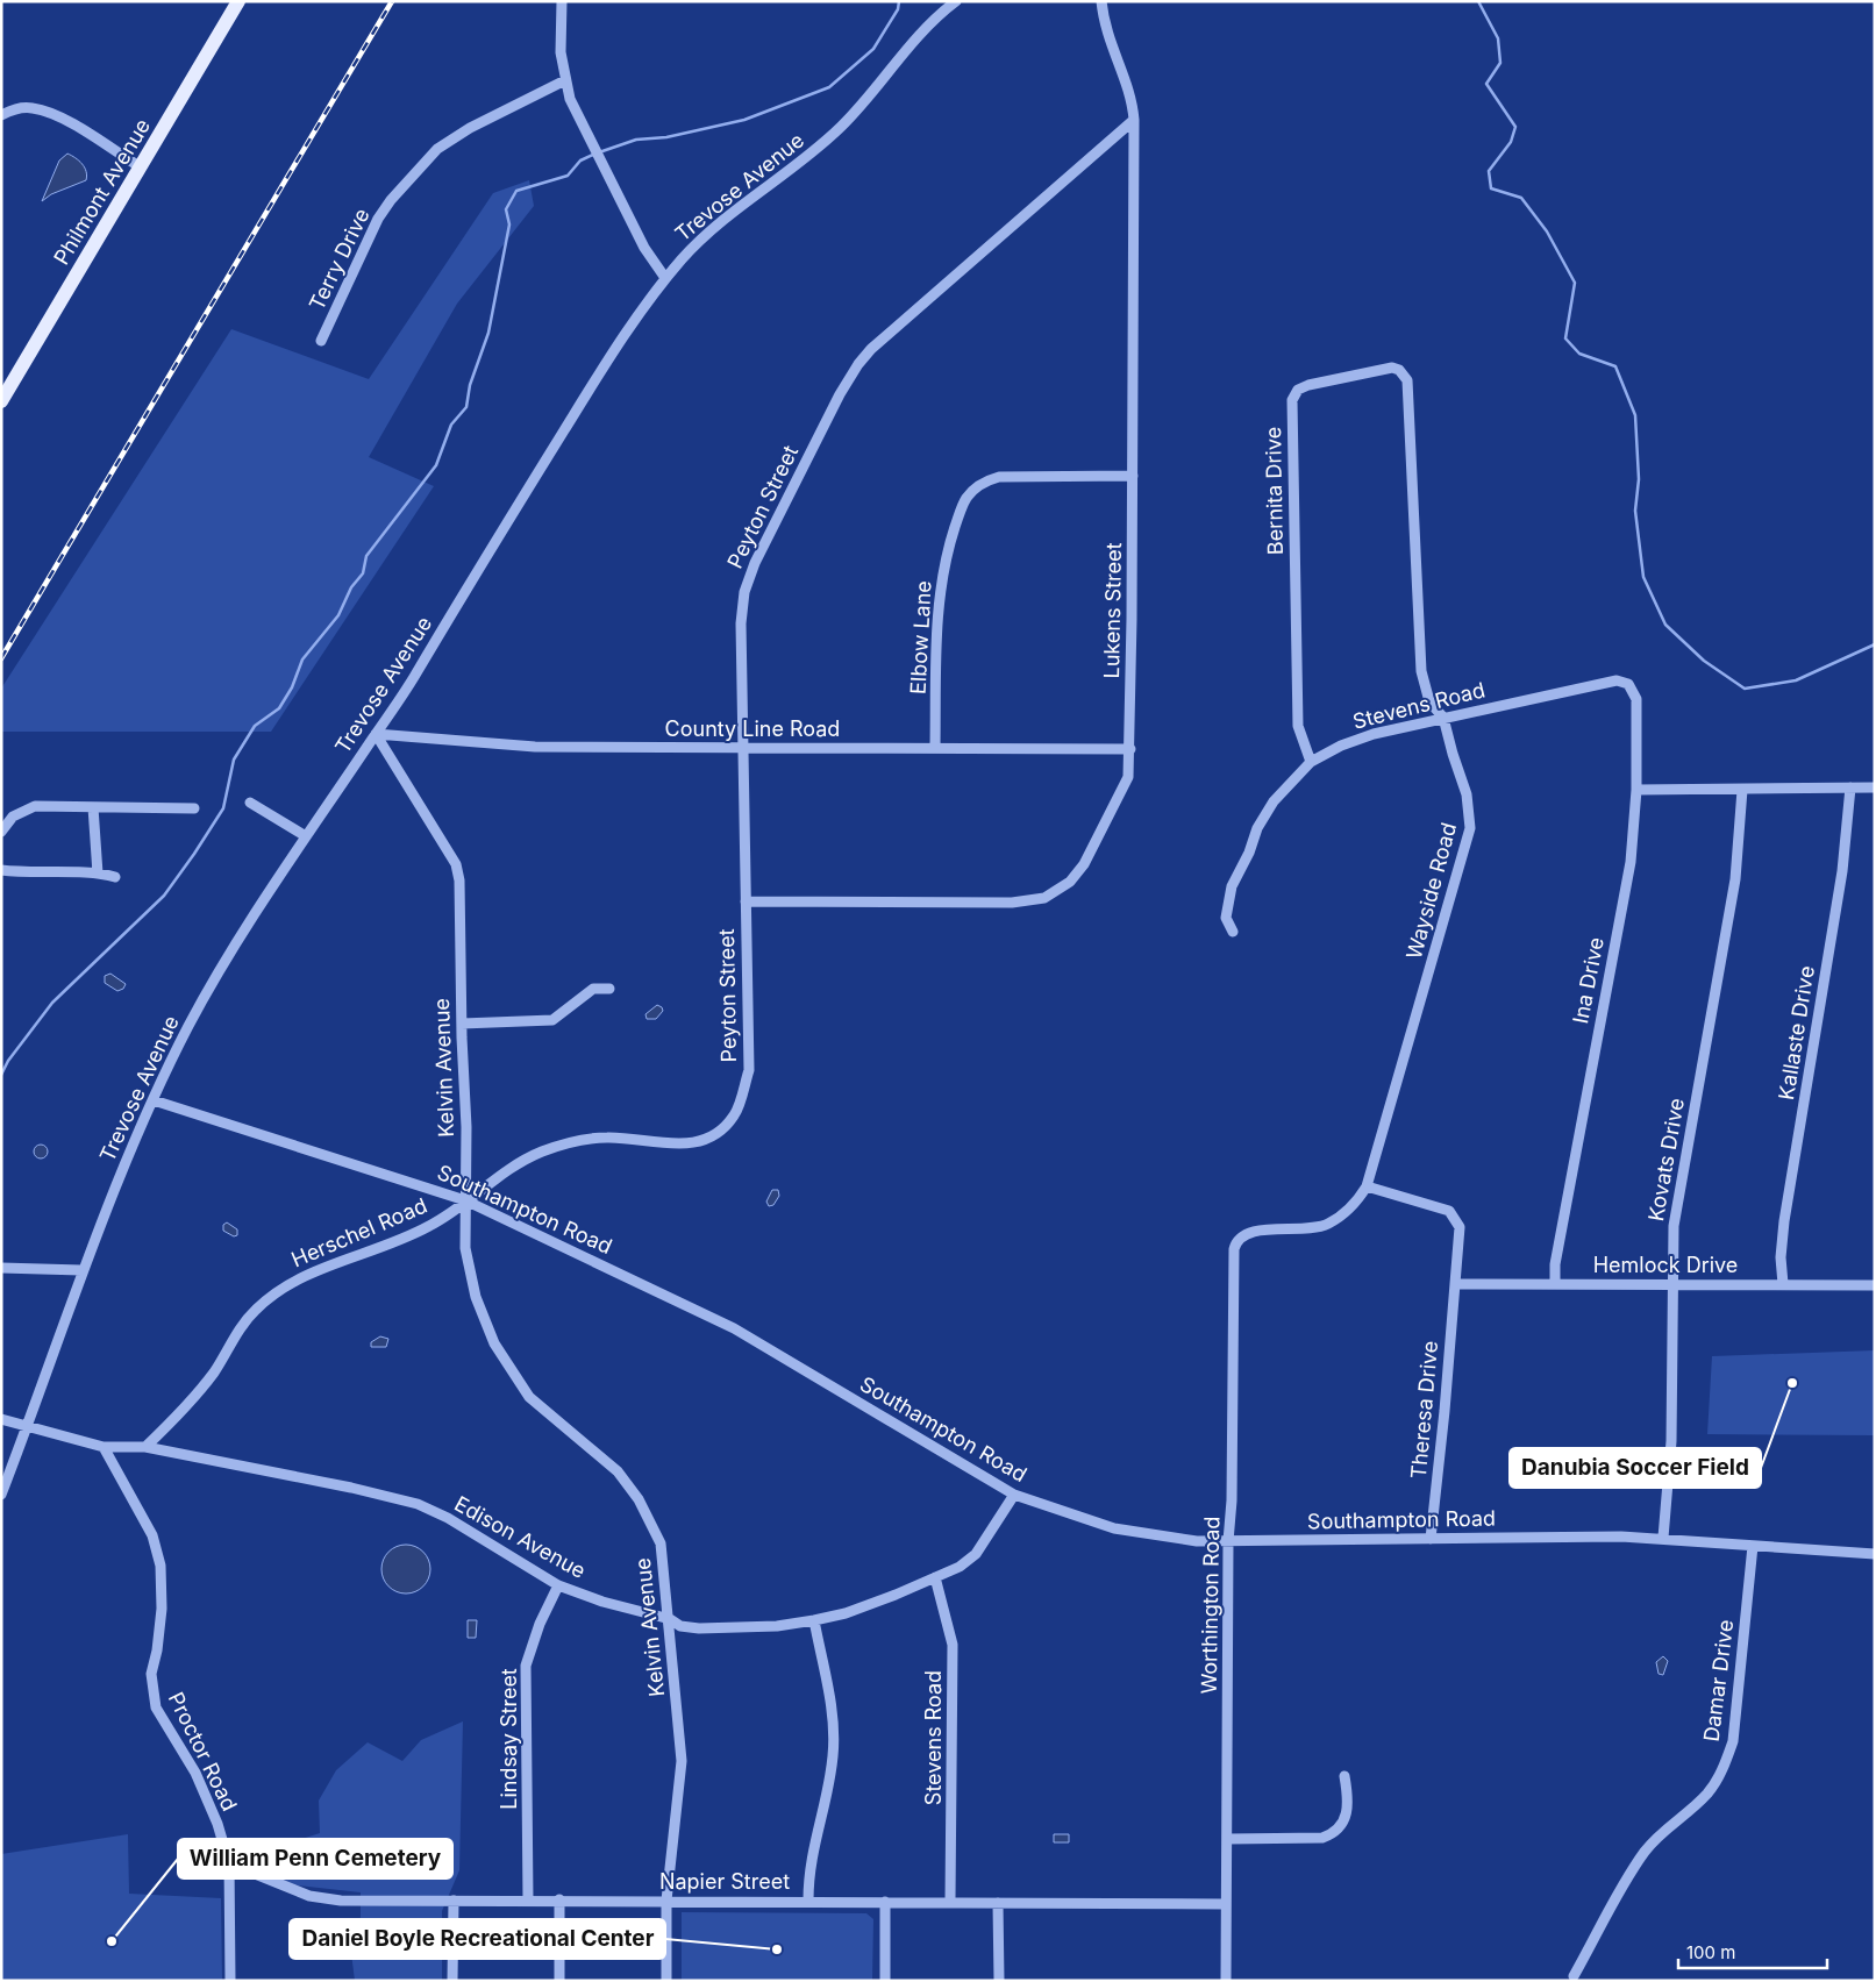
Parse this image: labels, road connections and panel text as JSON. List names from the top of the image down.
{
  "streets": {
    "main road": ["Philmont Avenue"],
    "street": [
      "Trevose Avenue",
      "Terry Drive",
      "Bernita Drive",
      "Peyton Street",
      "Lukens Street",
      "Elbow Lane",
      "Stevens Road",
      "County Line Road",
      "Wayside Road",
      "Ina Drive",
      "Kallaste Drive",
      "Kelvin Avenue",
      "Kovats Drive",
      "Southampton Road",
      "Herschel Road",
      "Hemlock Drive",
      "Theresa Drive",
      "Edison Avenue",
      "Worthington Road",
      "Damar Drive",
      "Lindsay Street",
      "Proctor Road",
      "Napier Street"
    ]
  },
  "crossings": [
    ["Trevose Avenue", "County Line Road"],
    ["Trevose Avenue", "Kelvin Avenue"],
    ["Trevose Avenue", "Southampton Road"],
    ["Trevose Avenue", "Edison Avenue"],
    ["Bernita Drive", "Stevens Road"],
    ["Bernita Drive", "Wayside Road"],
    ["Peyton Street", "Lukens Street"],
    ["Peyton Street", "County Line Road"],
    ["Peyton Street", "Herschel Road"],
    ["Lukens Street", "Elbow Lane"],
    ["Lukens Street", "County Line Road"],
    ["Elbow Lane", "County Line Road"],
    ["Stevens Road", "Wayside Road"],
    ["Stevens Road", "Ina Drive"],
    ["Stevens Road", "Edison Avenue"],
    ["Stevens Road", "Napier Street"],
    ["County Line Road", "Kelvin Avenue"],
    ["Wayside Road", "Worthington Road"],
    ["Ina Drive", "Hemlock Drive"],
    ["Kallaste Drive", "Hemlock Drive"],
    ["Kelvin Avenue", "Southampton Road"],
    ["Kelvin Avenue", "Herschel Road"],
    ["Kelvin Avenue", "Edison Avenue"],
    ["Kelvin Avenue", "Napier Street"],
    ["Kovats Drive", "Southampton Road"],
    ["Kovats Drive", "Hemlock Drive"],
    ["Southampton Road", "Herschel Road"],
    ["Southampton Road", "Theresa Drive"],
    ["Southampton Road", "Edison Avenue"],
    ["Southampton Road", "Worthington Road"],
    ["Southampton Road", "Damar Drive"],
    ["Herschel Road", "Edison Avenue"],
    ["Hemlock Drive", "Theresa Drive"],
    ["Edison Avenue", "Lindsay Street"],
    ["Edison Avenue", "Proctor Road"],
    ["Worthington Road", "Napier Street"],
    ["Lindsay Street", "Napier Street"],
    ["Proctor Road", "Napier Street"]
  ],
  "places": ["Danubia Soccer Field", "William Penn Cemetery", "Daniel Boyle Recreational Center"],
  "scale_bar": "100 m"
}
